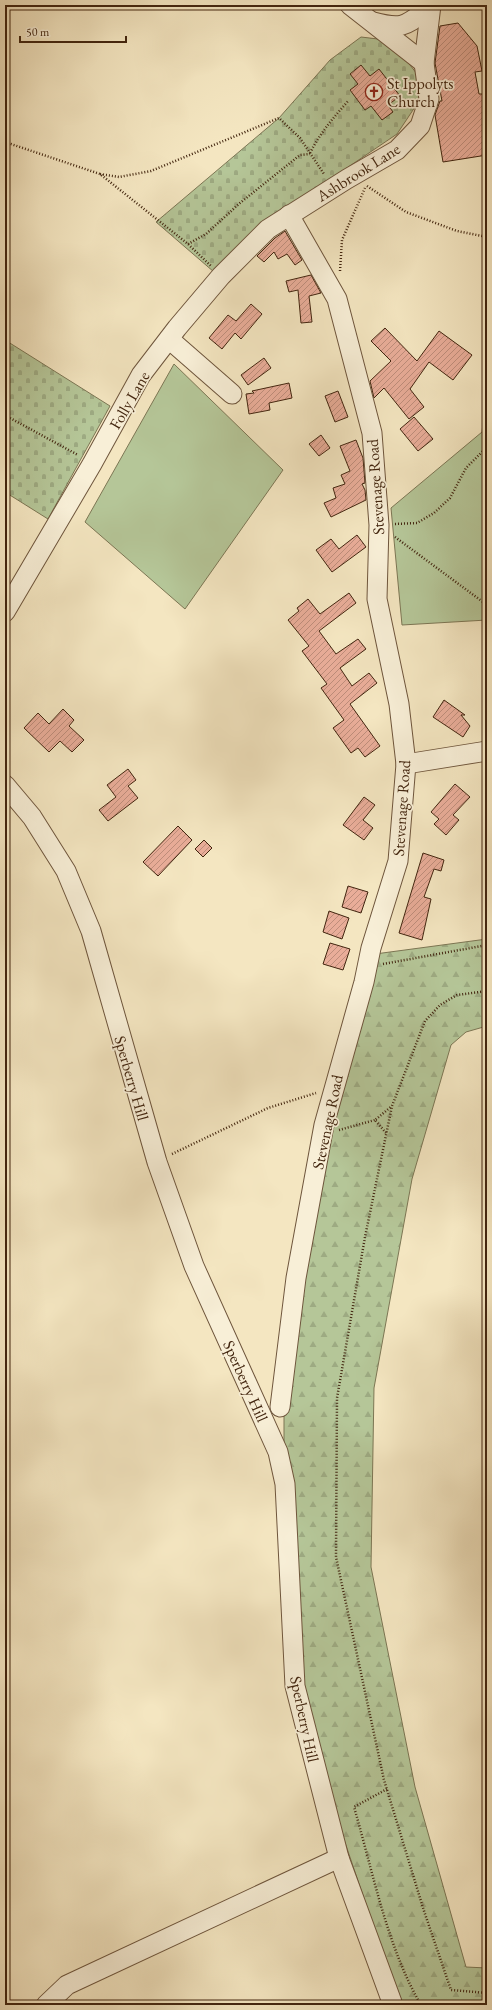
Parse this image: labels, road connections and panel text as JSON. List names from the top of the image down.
{
  "streets": {
    "street": [
      "Ashbrook Lane",
      "Folly Lane",
      "Stevenage Road",
      "Sperberry Hill"
    ]
  },
  "crossings": [
    ["Ashbrook Lane", "Folly Lane"],
    ["Ashbrook Lane", "Stevenage Road"],
    ["Folly Lane", "Stevenage Road"]
  ],
  "places": {
    "church": ["St Ippolyts Church"]
  },
  "scale_bar": "50 m"
}
